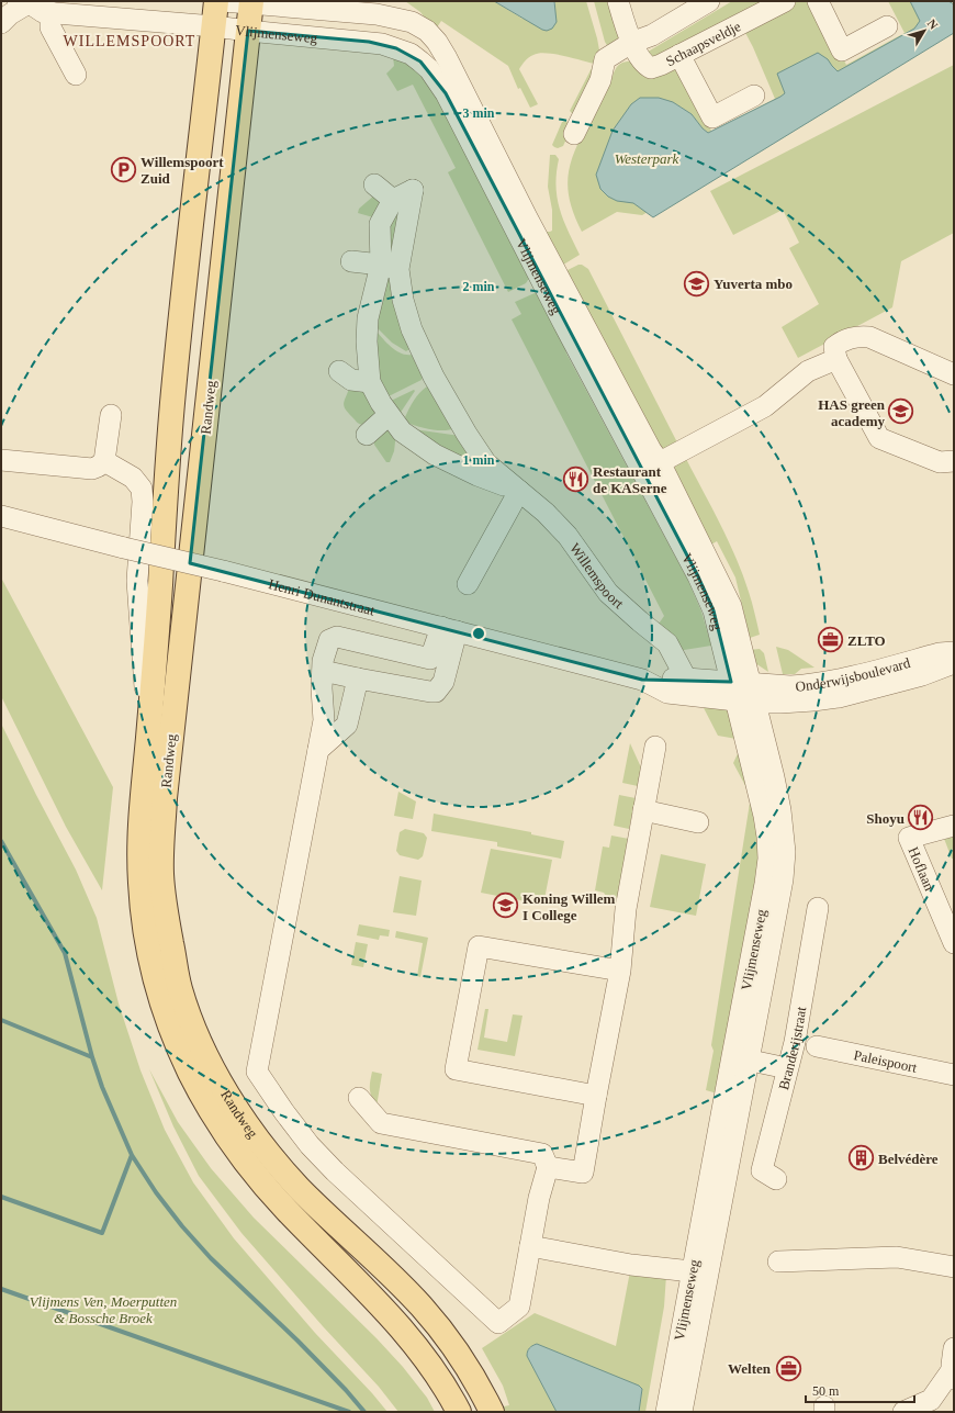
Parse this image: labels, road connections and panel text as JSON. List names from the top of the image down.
{
  "streets": {
    "main road": ["Randweg"],
    "street": [
      "Vlijmenseweg",
      "Schaapsveldje",
      "Willemspoort",
      "Henri Dunantstraat",
      "Onderwijsboulevard",
      "Hoflaan",
      "Branderijstraat",
      "Paleispoort"
    ]
  },
  "crossings": [
    ["Vlijmenseweg", "Randweg"],
    ["Vlijmenseweg", "Henri Dunantstraat"],
    ["Vlijmenseweg", "Onderwijsboulevard"],
    ["Willemspoort", "Henri Dunantstraat"],
    ["Henri Dunantstraat", "Onderwijsboulevard"]
  ],
  "districts": ["WILLEMSPOORT"],
  "parks": ["Westerpark", "Vlijmens Ven, Moerputten & Bossche Broek"],
  "places": {
    "parking": ["Willemspoort Zuid"],
    "school or university": ["Yuverta mbo", "HAS green academy", "Koning Willem I College"],
    "restaurant": ["Restaurant de KASerne", "Shoyu"],
    "office": ["ZLTO", "Welten"],
    "building": ["Belvédère"]
  },
  "scale_bar": "50 m",
  "north": "top right",
  "rings": ["3 min", "2 min", "1 min"]
}
